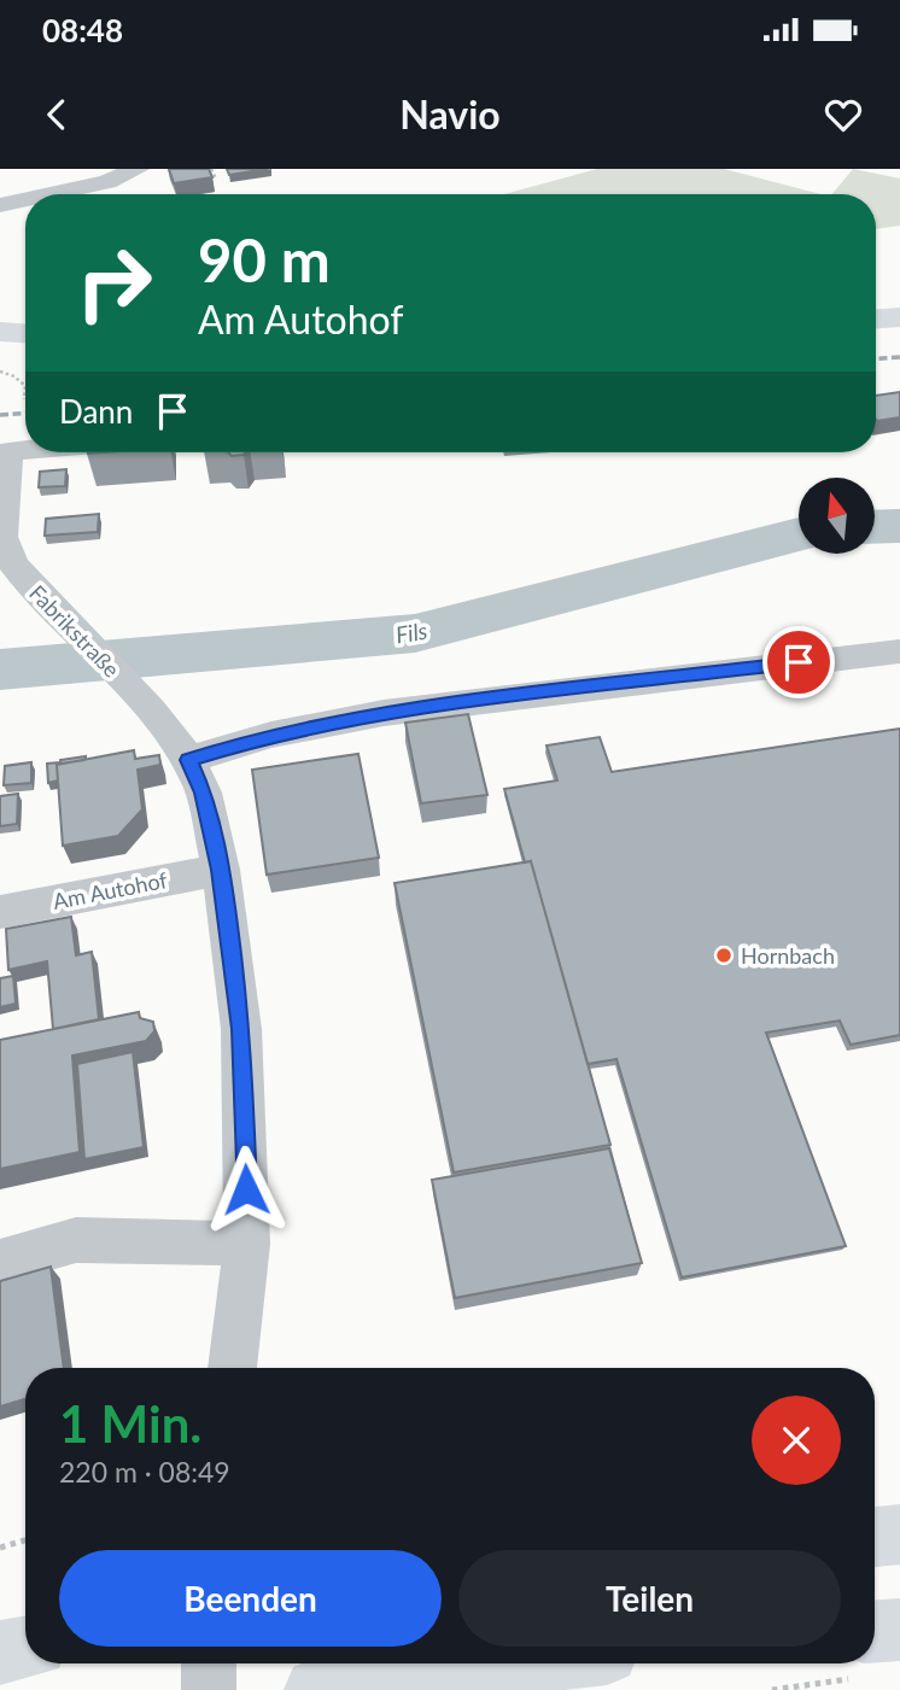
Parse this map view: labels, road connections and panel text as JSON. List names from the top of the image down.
{
  "streets": {
    "street": ["Fabrikstraße", "Am Autohof"]
  },
  "water": ["Fils"],
  "places": ["Hornbach"],
  "north": "top",
  "page": {
    "status": "08:48",
    "header": "Navio",
    "turn": ["90 m", "Am Autohof"],
    "then": "Dann",
    "heading": ["1 Min.", "220 m · 08:49"],
    "buttons": ["Beenden", "Teilen"]
  }
}
